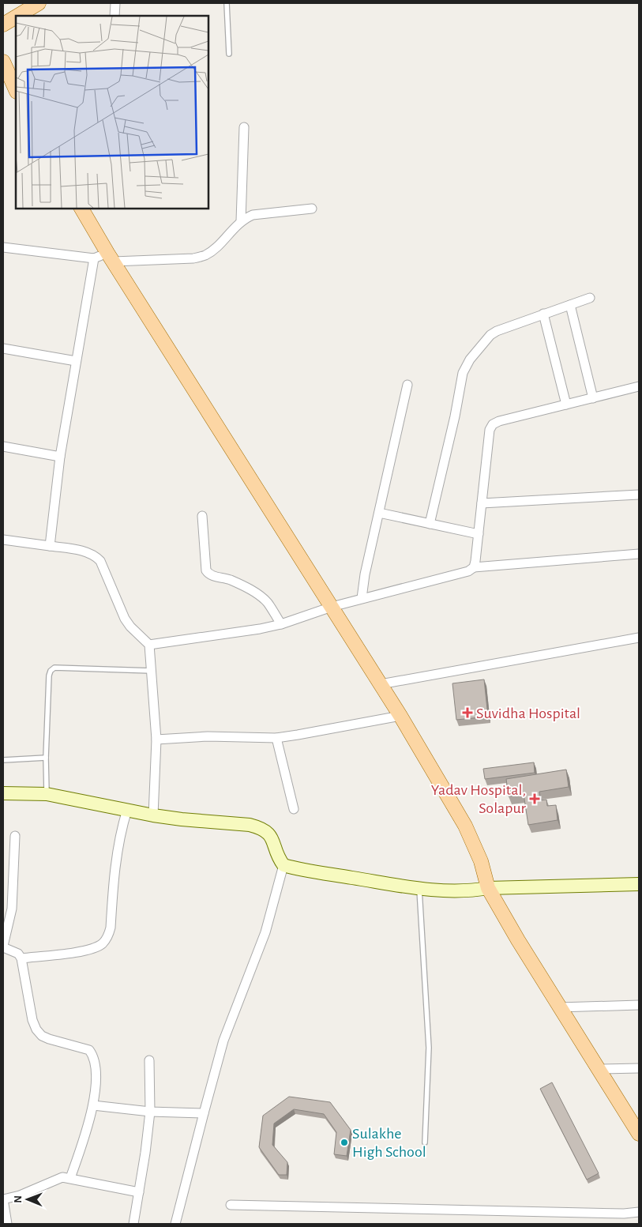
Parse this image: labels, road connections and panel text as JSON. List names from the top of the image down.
{
  "places": {
    "health": ["Suvidha Hospital", "Yadav Hospital, Solapur"],
    "other": ["Sulakhe High School"]
  },
  "north": "left"
}
